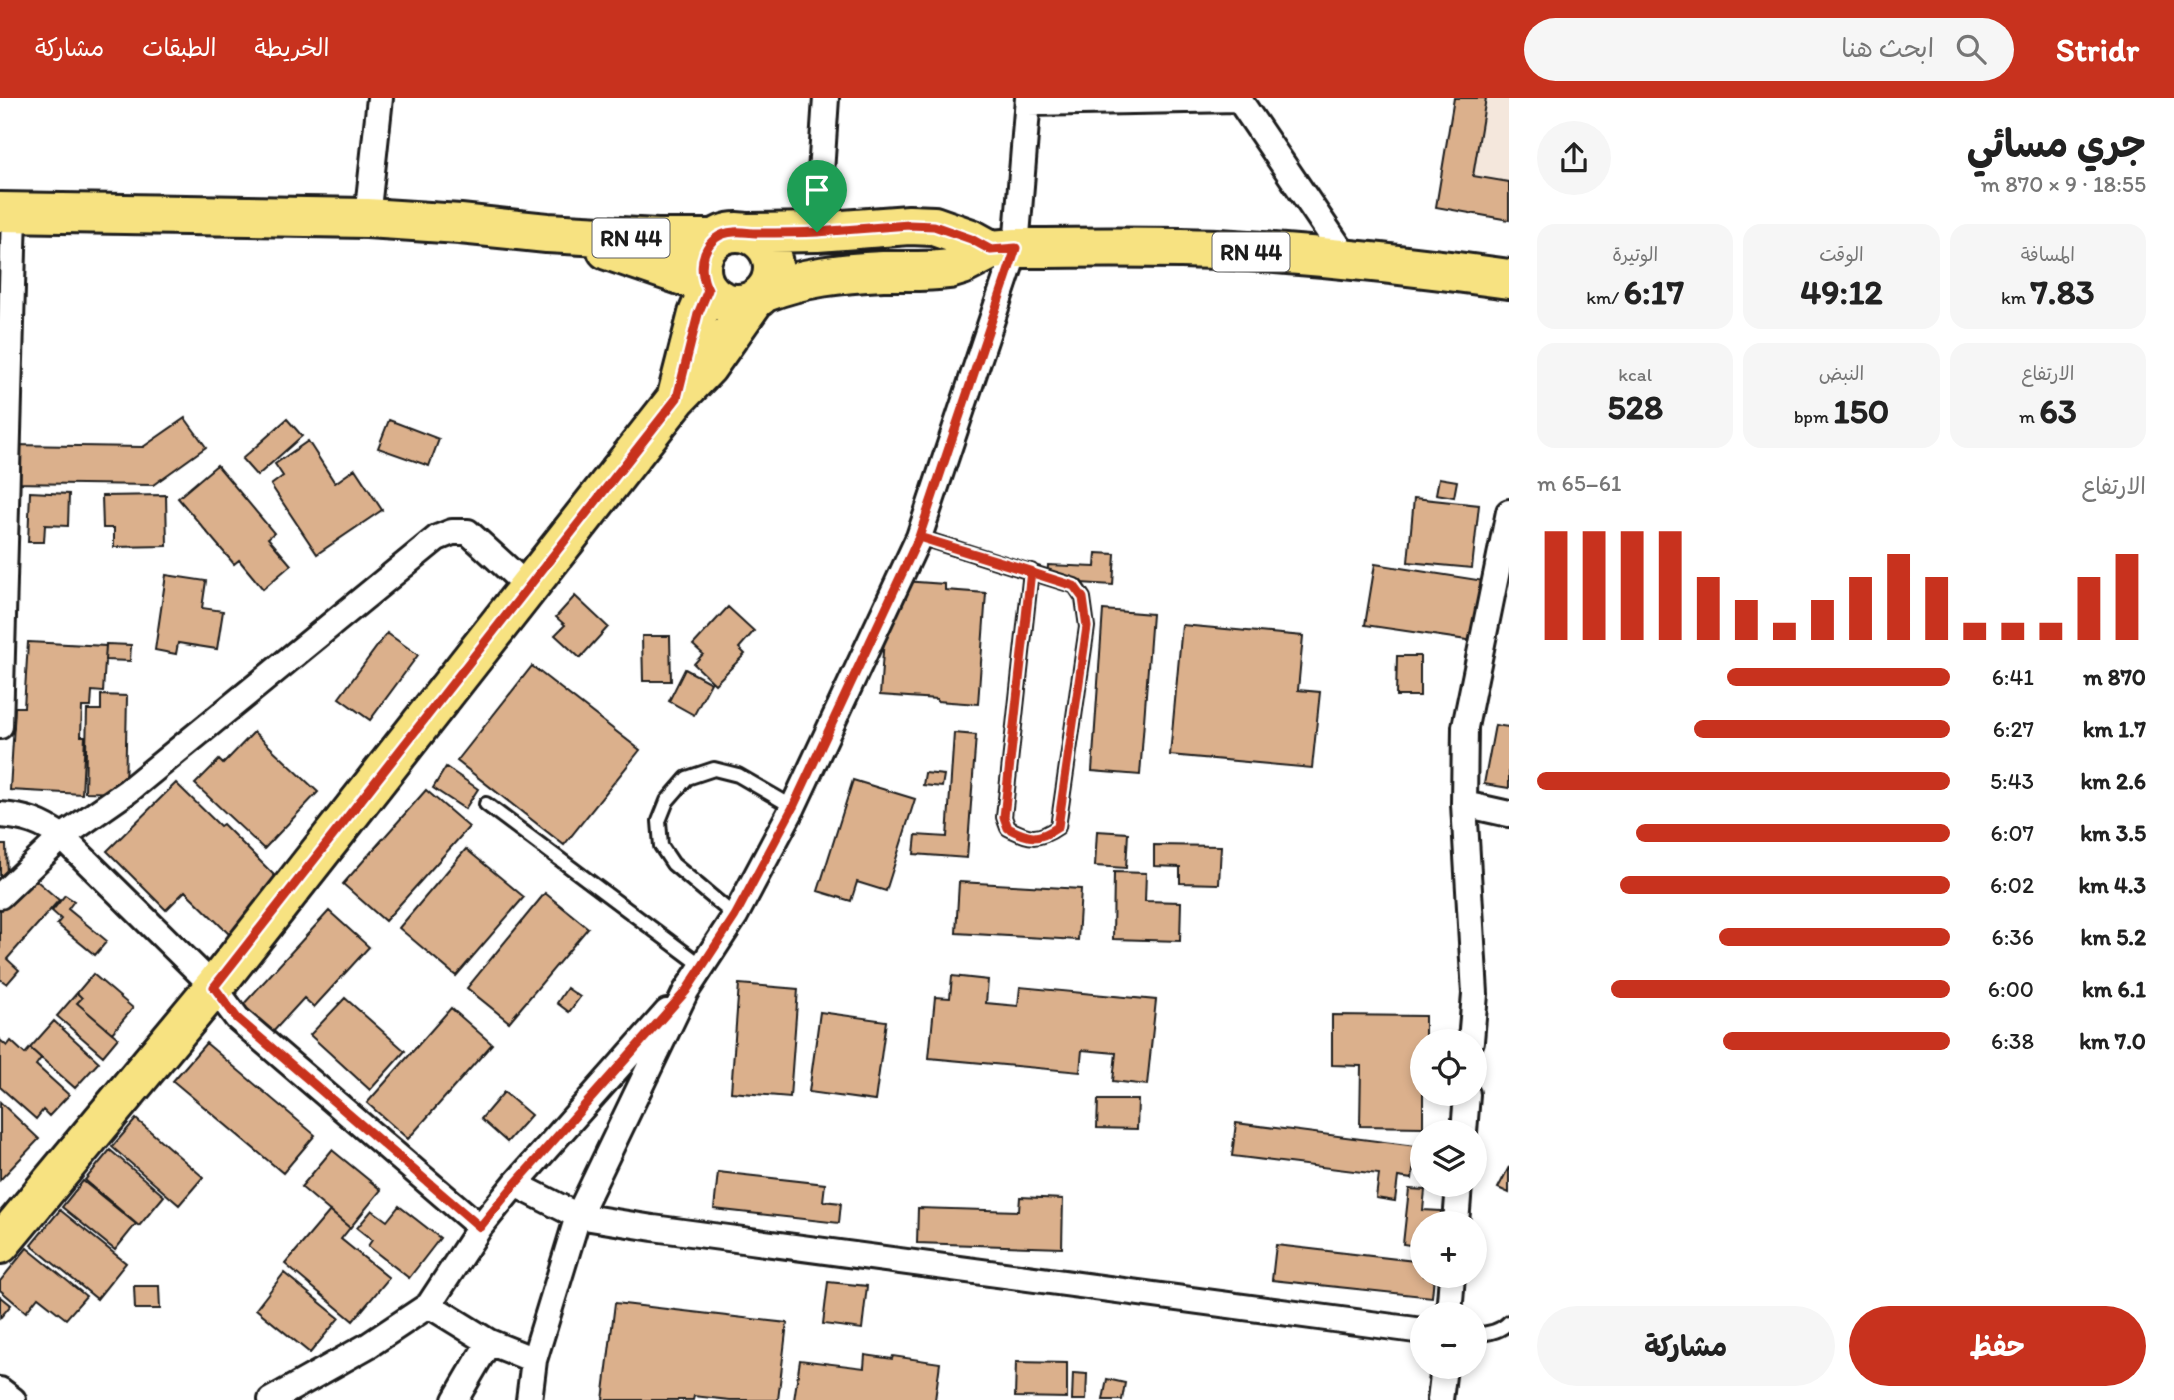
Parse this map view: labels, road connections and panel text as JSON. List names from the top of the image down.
{
  "streets": {
    "main road": ["RN 44"]
  },
  "page": {
    "header": "Stridr",
    "search": "ابحث هنا",
    "nav": ["الخريطة", "الطبقات", "مشاركة"],
    "heading": ["جري مسائي", "18:55 · 9 × 870 m"],
    "stats": [
      ["المسافة", "7.83 km"],
      ["الوقت", "49:12"],
      ["الوتيرة", "6:17 /km"],
      ["الارتفاع", "63 m"],
      ["النبض", "150 bpm"],
      ["kcal", "528"]
    ],
    "chart": ["الارتفاع", "61–65 m"],
    "list": [
      {
        "name": "870 m",
        "note": "6:41"
      },
      {
        "name": "1.7 km",
        "note": "6:27"
      },
      {
        "name": "2.6 km",
        "note": "5:43"
      },
      {
        "name": "3.5 km",
        "note": "6:07"
      },
      {
        "name": "4.3 km",
        "note": "6:02"
      },
      {
        "name": "5.2 km",
        "note": "6:36"
      },
      {
        "name": "6.1 km",
        "note": "6:00"
      },
      {
        "name": "7.0 km",
        "note": "6:38"
      }
    ],
    "map_buttons": ["+", "−"],
    "buttons": ["حفظ", "مشاركة"]
  }
}
